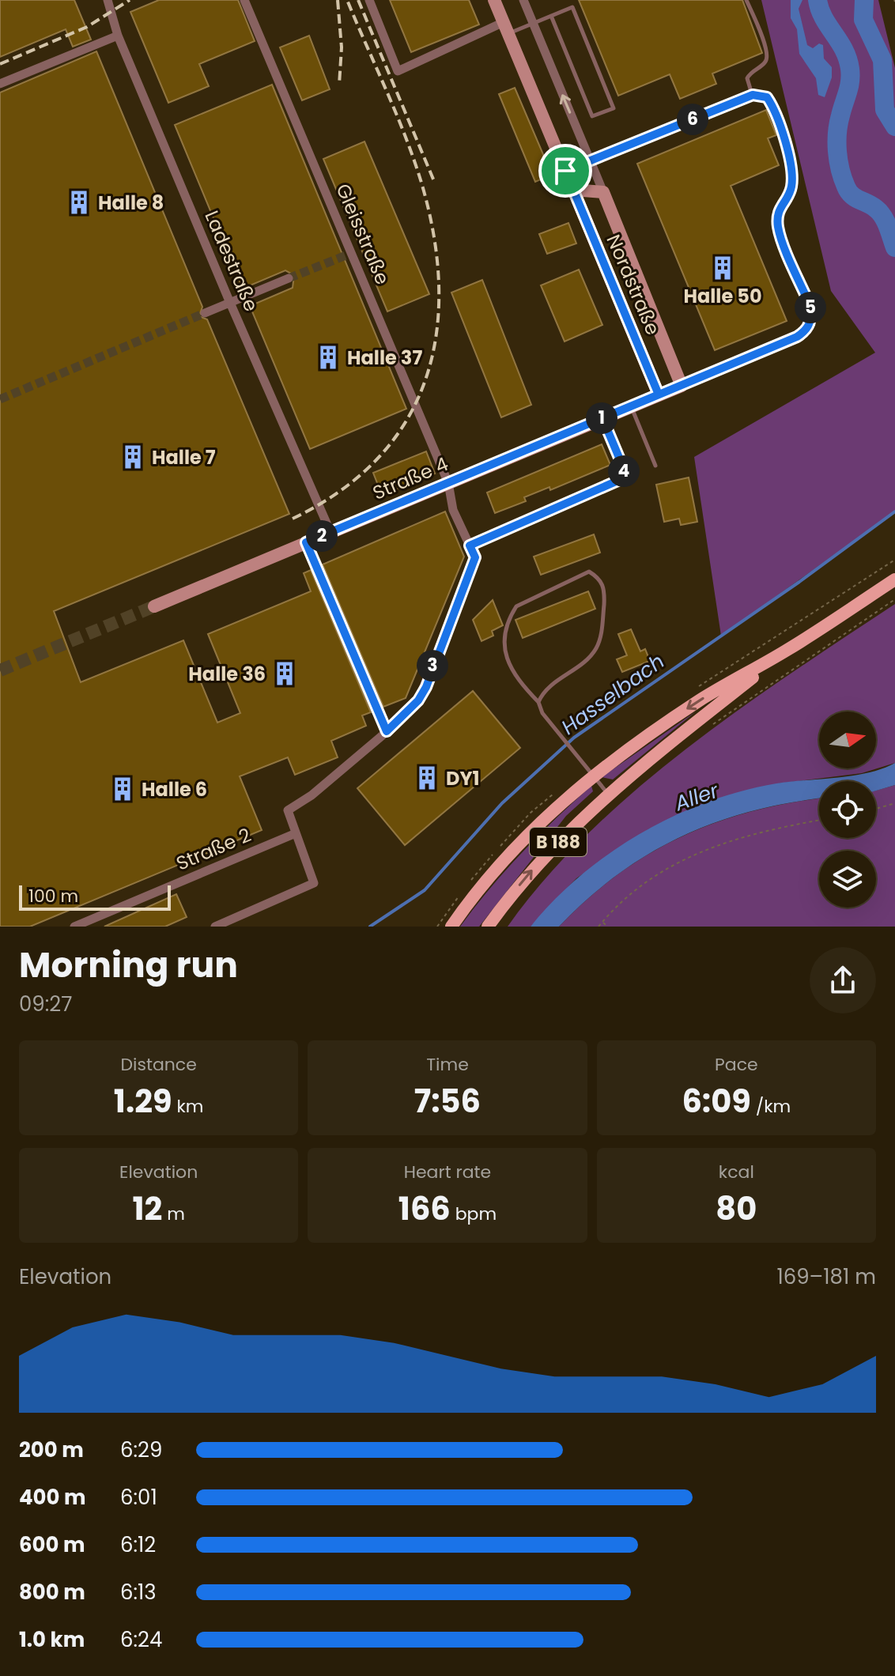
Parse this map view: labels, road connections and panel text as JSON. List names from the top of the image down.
{
  "streets": {
    "main road": ["B 188"],
    "street": [
      "Gleisstraße",
      "Ladestraße",
      "Nordstraße",
      "Straße 4",
      "Straße 2"
    ]
  },
  "crossings": [
    ["Gleisstraße", "Straße 4"],
    ["Ladestraße", "Straße 4"],
    ["Nordstraße", "Straße 4"]
  ],
  "water": ["Hasselbach", "Aller"],
  "places": {
    "building": [
      "Halle 8",
      "Halle 50",
      "Halle 37",
      "Halle 7",
      "Halle 36",
      "DY1",
      "Halle 6"
    ]
  },
  "scale_bar": "100 m",
  "north": "right",
  "page": {
    "pins": [
      "6",
      "5",
      "1",
      "4",
      "2",
      "3"
    ],
    "scale": "100 m",
    "heading": ["Morning run", "09:27"],
    "stats": [
      ["Distance", "1.29 km"],
      ["Time", "7:56"],
      ["Pace", "6:09 /km"],
      ["Elevation", "12 m"],
      ["Heart rate", "166 bpm"],
      ["kcal", "80"]
    ],
    "chart": ["Elevation", "169–181 m"],
    "list": [
      {
        "name": "200 m",
        "note": "6:29"
      },
      {
        "name": "400 m",
        "note": "6:01"
      },
      {
        "name": "600 m",
        "note": "6:12"
      },
      {
        "name": "800 m",
        "note": "6:13"
      },
      {
        "name": "1.0 km",
        "note": "6:24"
      }
    ]
  }
}
